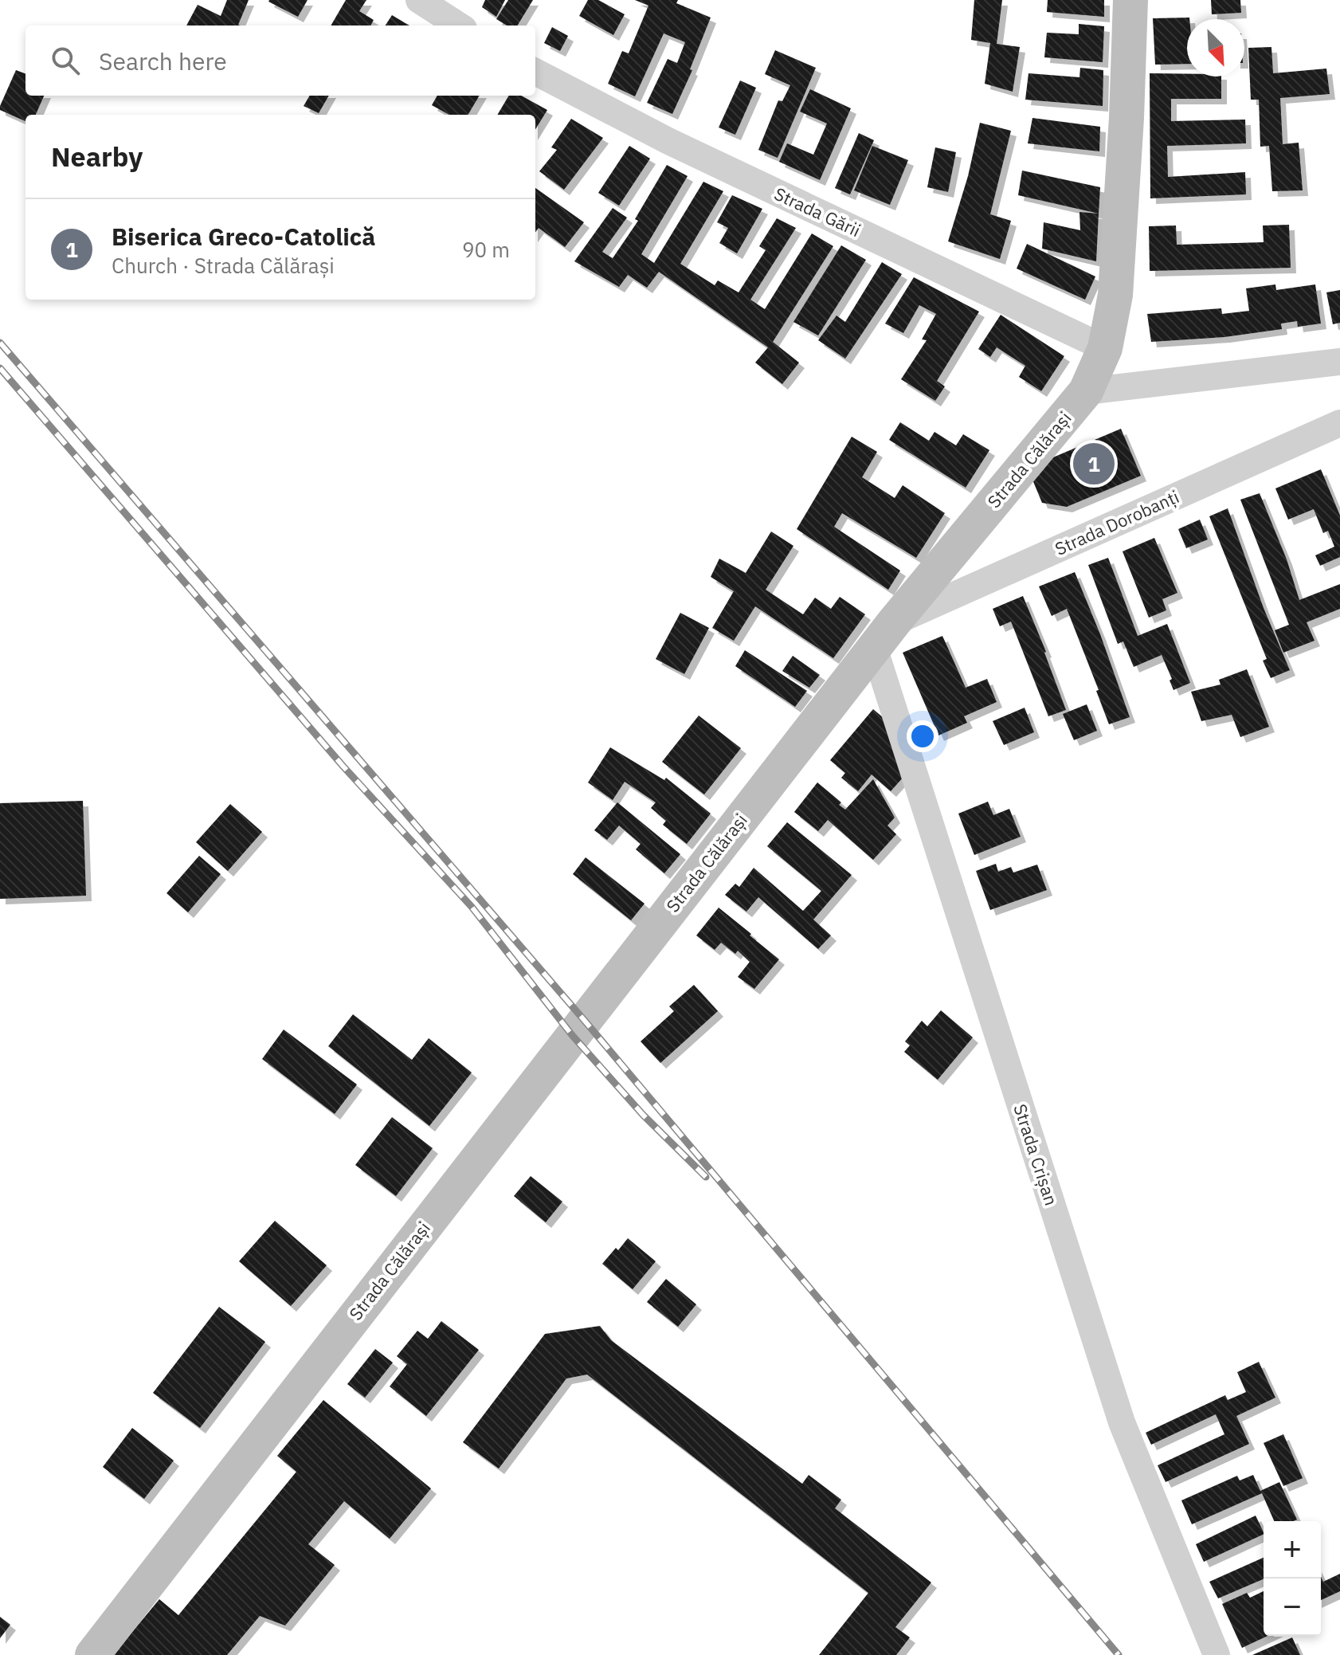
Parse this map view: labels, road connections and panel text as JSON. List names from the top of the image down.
{
  "streets": {
    "main road": ["Strada Călărași"],
    "street": ["Strada Gării", "Strada Dorobanți", "Strada Crișan"]
  },
  "crossings": [
    ["Strada Gării", "Strada Călărași"],
    ["Strada Călărași", "Strada Dorobanți"],
    ["Strada Călărași", "Strada Crișan"],
    ["Strada Dorobanți", "Strada Crișan"]
  ],
  "north": "bottom right",
  "page": {
    "search": "Search here",
    "heading": "Nearby",
    "list": [
      {
        "mark": "1",
        "name": "Biserica Greco-Catolică",
        "note": "Church · Strada Călărași",
        "value": "90 m"
      }
    ],
    "pins": "1",
    "map_buttons": ["+", "−"]
  }
}
